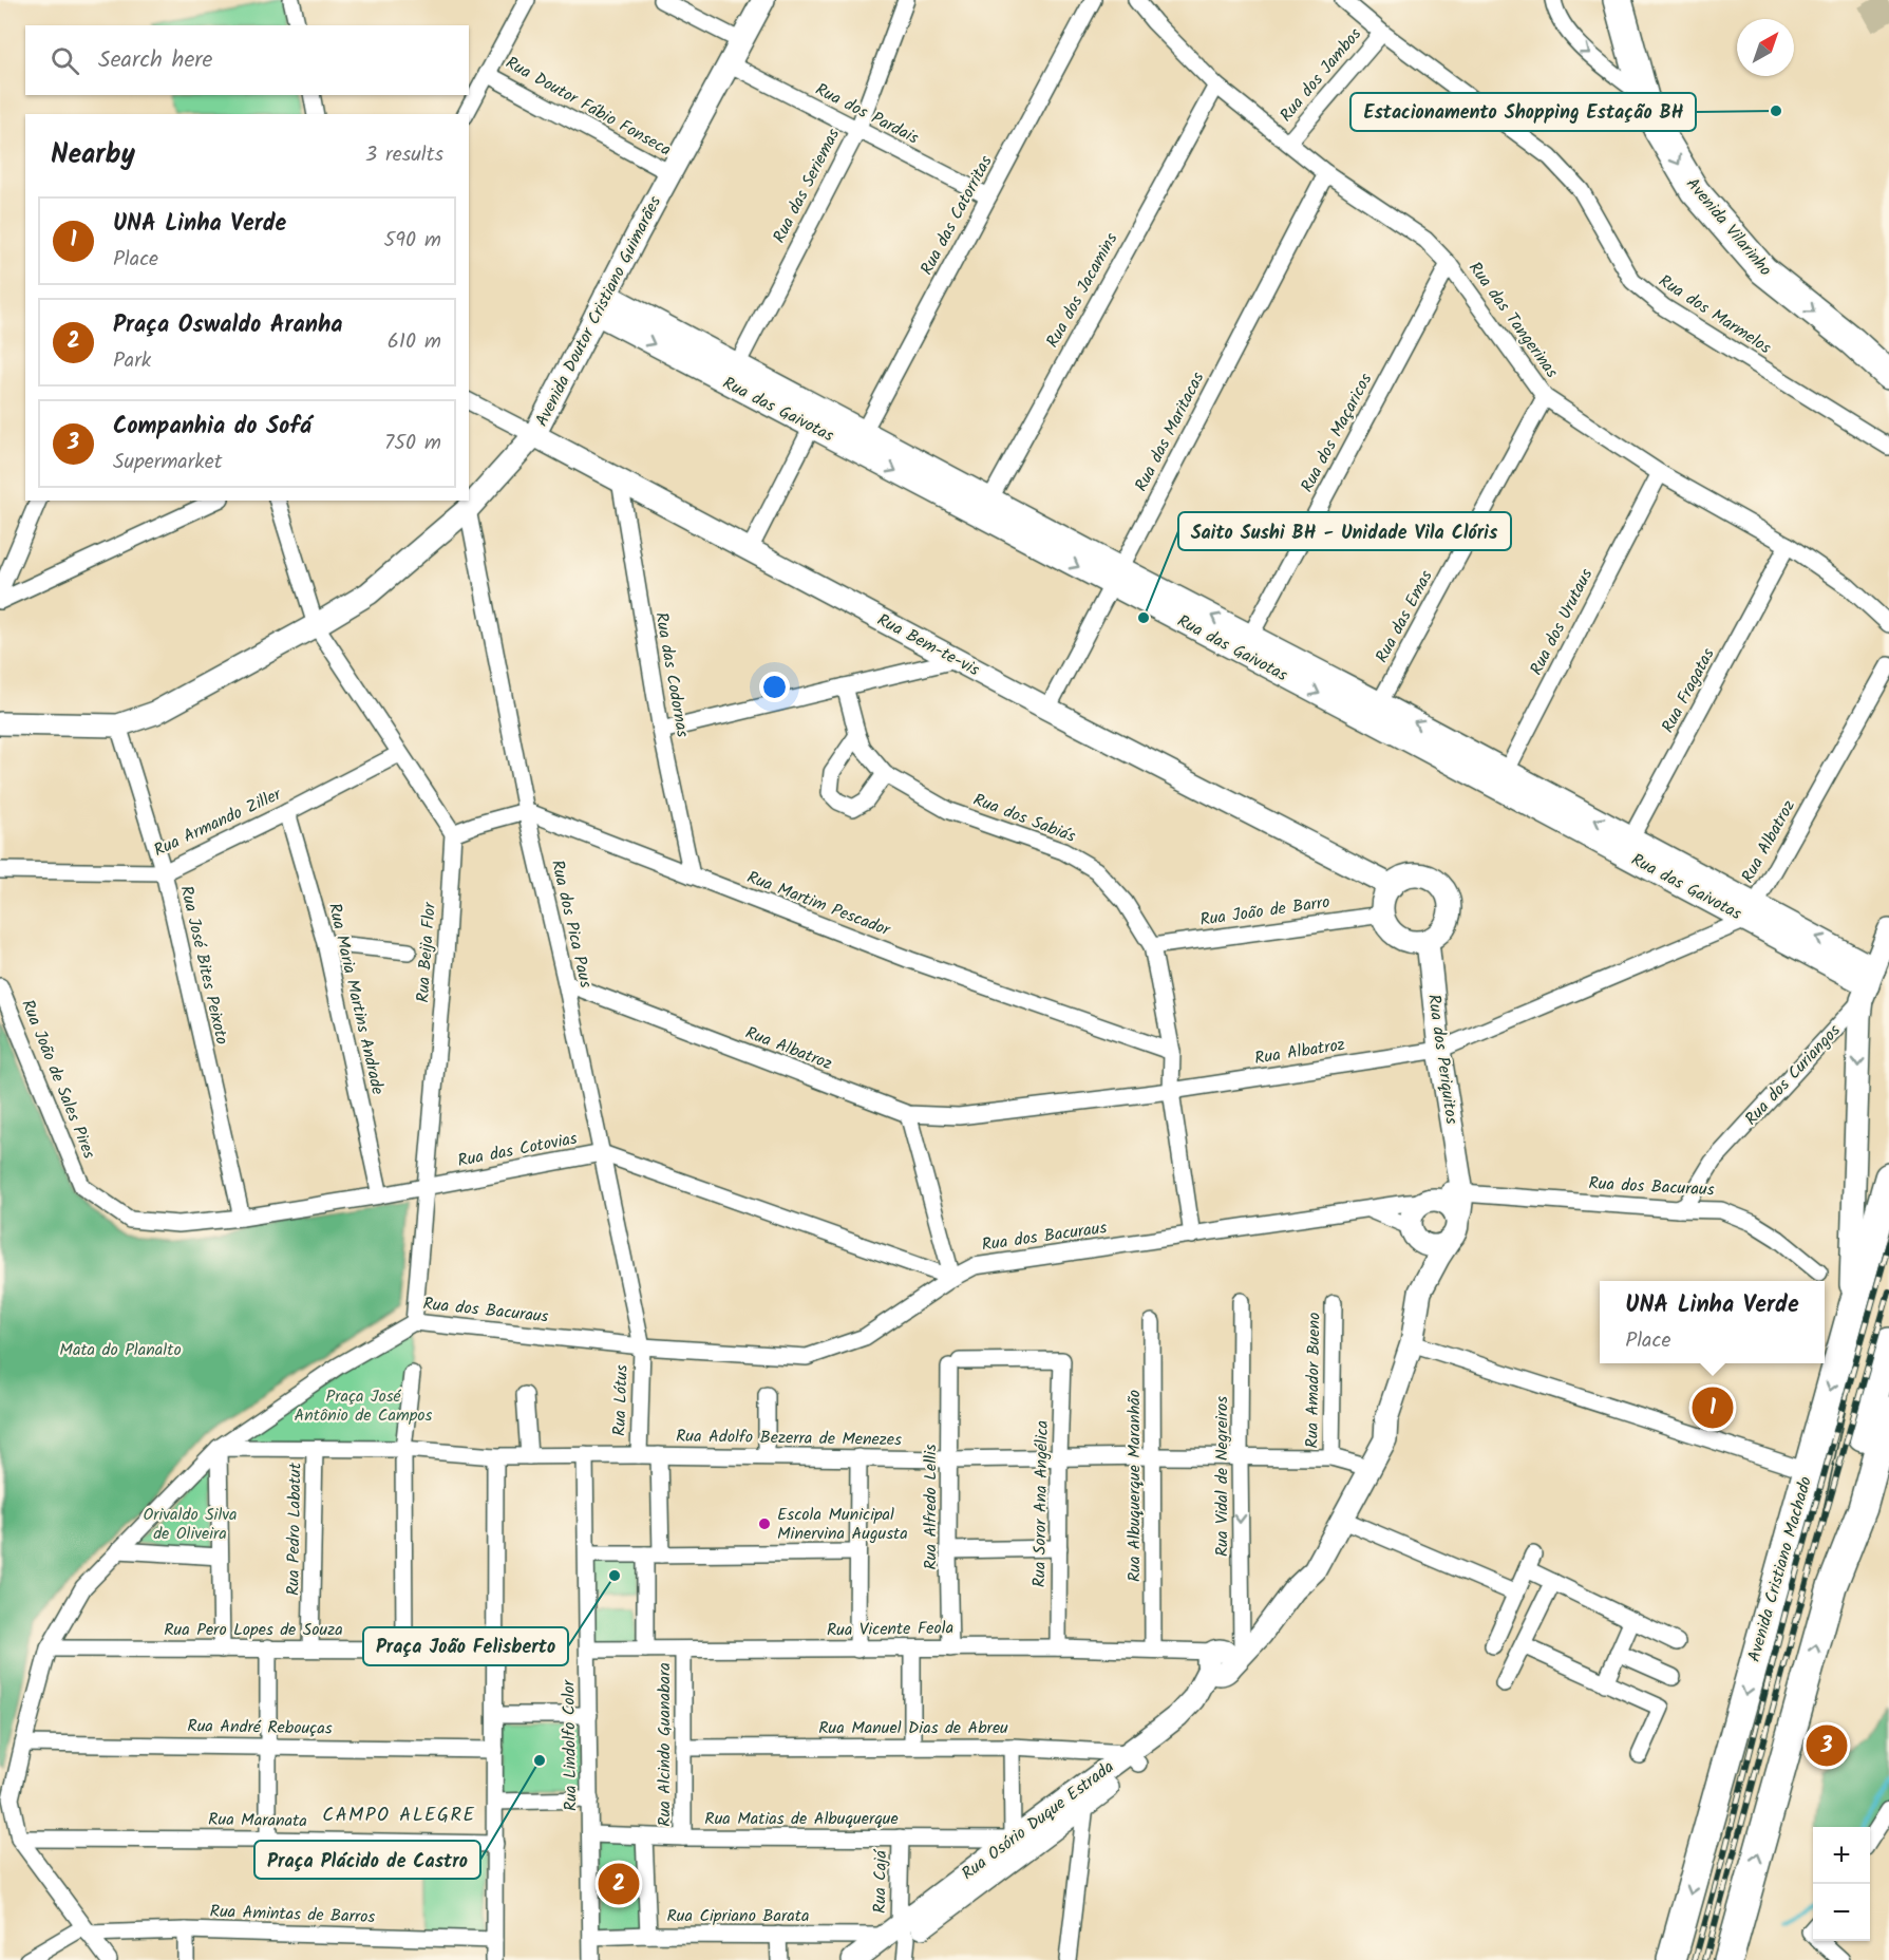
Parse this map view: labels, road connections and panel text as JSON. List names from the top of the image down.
{
  "streets": {
    "highway": ["Avenida Vilarinho", "Avenida Cristiano Machado"],
    "street": [
      "Rua dos Jambos",
      "Rua Doutor Fábio Fonseca",
      "Rua dos Pardais",
      "Rua das Seriemas",
      "Rua das Catorritas",
      "Rua dos Jacamins",
      "Avenida Doutor Cristiano Guimarães",
      "Rua dos Marmelos",
      "Rua das Tangerinas",
      "Rua das Gaivotas",
      "Rua das Maritacas",
      "Rua dos Maçaricos",
      "Rua das Emas",
      "Rua dos Urutaus",
      "Rua Bem-te-vis",
      "Rua das Codornas",
      "Rua Fragatas",
      "Rua dos Sabiás",
      "Rua Armando Ziller",
      "Rua Albatroz",
      "Rua Martim Pescador",
      "Rua João de Barro",
      "Rua dos Pica Paus",
      "Rua Beija Flor",
      "Rua José Bites Peixoto",
      "Rua Maria Martins Andrade",
      "Rua dos Periquitos",
      "Rua dos Curiangos",
      "Rua João de Sales Pires",
      "Rua das Cotovias",
      "Rua dos Bacuraus",
      "Rua Amador Bueno",
      "Rua Lótus",
      "Rua Adolfo Bezerra de Menezes",
      "Rua Vidal de Negreiros",
      "Rua Albuquerque Maranhão",
      "Rua Soror Ana Angélica",
      "Rua Alfredo Lellis",
      "Rua Pedro Labatut",
      "Rua Pero Lopes de Souza",
      "Rua Vicente Feola",
      "Rua André Rebouças",
      "Rua Manuel Dias de Abreu",
      "Rua Alcindo Guanabara",
      "Rua Lindolfo Color",
      "Rua Matias de Albuquerque",
      "Rua Maranata",
      "Rua Osório Duque Estrada",
      "Rua Cajá",
      "Rua Amintas de Barros",
      "Rua Cipriano Barata"
    ]
  },
  "crossings": [
    ["Rua dos Jambos", "Rua dos Marmelos"],
    ["Rua dos Jambos", "Rua das Tangerinas"],
    ["Rua Doutor Fábio Fonseca", "Avenida Doutor Cristiano Guimarães"],
    ["Rua dos Pardais", "Rua das Seriemas"],
    ["Rua dos Pardais", "Rua das Catorritas"],
    ["Rua dos Pardais", "Avenida Doutor Cristiano Guimarães"],
    ["Rua das Seriemas", "Rua das Gaivotas"],
    ["Rua das Catorritas", "Rua das Gaivotas"],
    ["Rua dos Jacamins", "Rua das Tangerinas"],
    ["Rua dos Jacamins", "Rua das Gaivotas"],
    ["Avenida Doutor Cristiano Guimarães", "Rua das Gaivotas"],
    ["Avenida Doutor Cristiano Guimarães", "Rua Bem-te-vis"],
    ["Avenida Doutor Cristiano Guimarães", "Rua dos Pica Paus"],
    ["Avenida Doutor Cristiano Guimarães", "Rua José Bites Peixoto"],
    ["Rua das Tangerinas", "Rua das Maritacas"],
    ["Rua das Tangerinas", "Rua dos Maçaricos"],
    ["Rua das Tangerinas", "Rua das Emas"],
    ["Rua das Tangerinas", "Rua dos Urutaus"],
    ["Rua das Tangerinas", "Rua Fragatas"],
    ["Rua das Gaivotas", "Rua das Maritacas"],
    ["Rua das Gaivotas", "Rua dos Maçaricos"],
    ["Rua das Gaivotas", "Rua das Emas"],
    ["Rua das Gaivotas", "Rua dos Urutaus"],
    ["Rua das Gaivotas", "Rua Fragatas"],
    ["Rua das Gaivotas", "Rua Albatroz"],
    ["Rua das Gaivotas", "Rua dos Curiangos"],
    ["Rua das Maritacas", "Rua Bem-te-vis"],
    ["Rua Bem-te-vis", "Rua das Codornas"],
    ["Rua Bem-te-vis", "Rua João de Barro"],
    ["Rua Bem-te-vis", "Rua dos Periquitos"],
    ["Rua das Codornas", "Rua Martim Pescador"],
    ["Rua dos Sabiás", "Rua Albatroz"],
    ["Rua dos Sabiás", "Rua Martim Pescador"],
    ["Rua dos Sabiás", "Rua João de Barro"],
    ["Rua dos Sabiás", "Rua dos Bacuraus"],
    ["Rua Armando Ziller", "Rua José Bites Peixoto"],
    ["Rua Armando Ziller", "Rua Maria Martins Andrade"],
    ["Rua Albatroz", "Rua dos Pica Paus"],
    ["Rua Albatroz", "Rua dos Periquitos"],
    ["Rua Martim Pescador", "Rua dos Pica Paus"],
    ["Rua João de Barro", "Rua dos Periquitos"],
    ["Rua dos Pica Paus", "Rua das Cotovias"],
    ["Rua dos Pica Paus", "Rua dos Bacuraus"],
    ["Rua dos Pica Paus", "Rua Lótus"],
    ["Rua Beija Flor", "Rua das Cotovias"],
    ["Rua Beija Flor", "Rua dos Bacuraus"],
    ["Rua José Bites Peixoto", "Rua das Cotovias"],
    ["Rua Maria Martins Andrade", "Rua das Cotovias"],
    ["Rua dos Periquitos", "Rua dos Bacuraus"],
    ["Rua dos Curiangos", "Rua dos Bacuraus"],
    ["Rua João de Sales Pires", "Rua das Cotovias"],
    ["Rua das Cotovias", "Rua dos Bacuraus"],
    ["Rua dos Bacuraus", "Rua Lótus"],
    ["Rua dos Bacuraus", "Rua Adolfo Bezerra de Menezes"],
    ["Rua dos Bacuraus", "Rua Pero Lopes de Souza"],
    ["Rua dos Bacuraus", "Rua André Rebouças"],
    ["Rua dos Bacuraus", "Rua Maranata"],
    ["Rua dos Bacuraus", "Rua Amintas de Barros"],
    ["Rua Amador Bueno", "Rua Adolfo Bezerra de Menezes"],
    ["Rua Lótus", "Rua Adolfo Bezerra de Menezes"],
    ["Rua Adolfo Bezerra de Menezes", "Rua Vidal de Negreiros"],
    ["Rua Adolfo Bezerra de Menezes", "Rua Albuquerque Maranhão"],
    ["Rua Adolfo Bezerra de Menezes", "Rua Soror Ana Angélica"],
    ["Rua Adolfo Bezerra de Menezes", "Rua Alfredo Lellis"],
    ["Rua Adolfo Bezerra de Menezes", "Rua Pedro Labatut"],
    ["Rua Adolfo Bezerra de Menezes", "Rua Lindolfo Color"],
    ["Rua Adolfo Bezerra de Menezes", "Rua Osório Duque Estrada"],
    ["Rua Vidal de Negreiros", "Rua Vicente Feola"],
    ["Rua Vidal de Negreiros", "Rua Osório Duque Estrada"],
    ["Rua Albuquerque Maranhão", "Rua Vicente Feola"],
    ["Rua Soror Ana Angélica", "Rua Alfredo Lellis"],
    ["Rua Soror Ana Angélica", "Rua Vicente Feola"],
    ["Rua Alfredo Lellis", "Rua Vicente Feola"],
    ["Rua Pedro Labatut", "Rua Pero Lopes de Souza"],
    ["Rua Vicente Feola", "Rua Alcindo Guanabara"],
    ["Rua Vicente Feola", "Rua Lindolfo Color"],
    ["Rua Vicente Feola", "Rua Osório Duque Estrada"],
    ["Rua Manuel Dias de Abreu", "Rua Alcindo Guanabara"],
    ["Rua Manuel Dias de Abreu", "Rua Osório Duque Estrada"],
    ["Rua Alcindo Guanabara", "Rua Matias de Albuquerque"],
    ["Rua Lindolfo Color", "Rua Matias de Albuquerque"],
    ["Rua Lindolfo Color", "Rua Cipriano Barata"],
    ["Rua Matias de Albuquerque", "Rua Osório Duque Estrada"],
    ["Rua Matias de Albuquerque", "Rua Cajá"],
    ["Rua Osório Duque Estrada", "Rua Cajá"],
    ["Rua Osório Duque Estrada", "Rua Cipriano Barata"],
    ["Rua Cajá", "Rua Cipriano Barata"]
  ],
  "one_way": ["Avenida Vilarinho", "Rua Vidal de Negreiros"],
  "districts": ["CAMPO ALEGRE"],
  "parks": ["Mata do Planalto", "Praça José Antônio de Campos", "Orivaldo Silva de Oliveira"],
  "places": [
    "Estacionamento Shopping Estação BH",
    "Saito Sushi BH - Unidade Vila Clóris",
    "Escola Municipal Minervina Augusta",
    "Praça João Felisberto",
    "Praça Plácido de Castro"
  ],
  "north": "top right",
  "page": {
    "search": "Search here",
    "heading": ["Nearby", "3 results"],
    "list": [
      {
        "mark": "1",
        "name": "UNA Linha Verde",
        "note": "Place",
        "value": "590 m"
      },
      {
        "mark": "2",
        "name": "Praça Oswaldo Aranha",
        "note": "Park",
        "value": "610 m"
      },
      {
        "mark": "3",
        "name": "Companhia do Sofá",
        "note": "Supermarket",
        "value": "750 m"
      }
    ],
    "popup": ["UNA Linha Verde", "Place"],
    "pins": ["1", "3", "2"],
    "map_buttons": ["+", "−"]
  }
}
